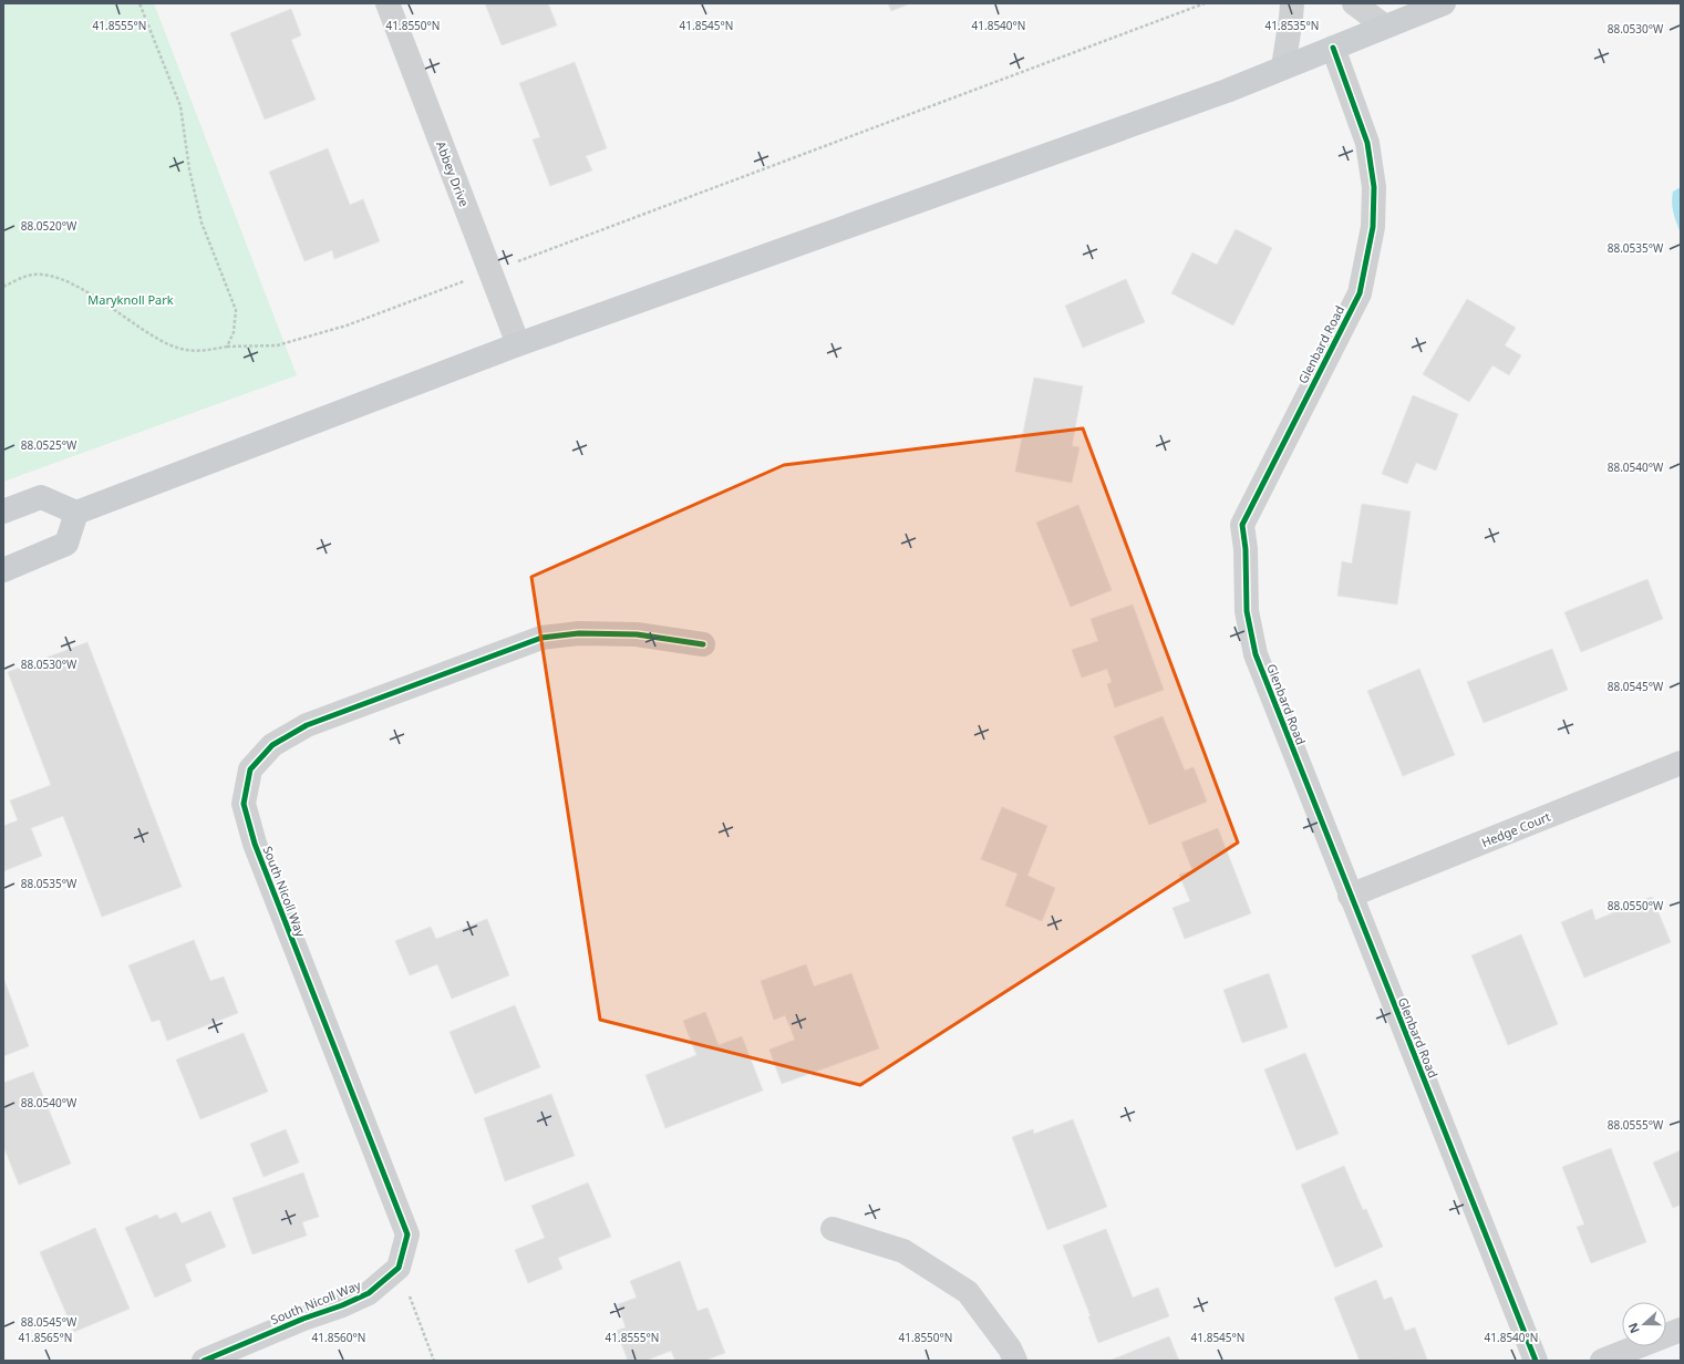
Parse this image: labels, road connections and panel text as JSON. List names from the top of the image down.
{
  "streets": {
    "street": [
      "Abbey Drive",
      "Glenbard Road",
      "Hedge Court",
      "South Nicoll Way"
    ]
  },
  "crossings": [
    ["Glenbard Road", "Hedge Court"]
  ],
  "parks": ["Maryknoll Park"],
  "north": "left",
  "coordinates": [
    "41.8555°N",
    "41.8550°N",
    "41.8545°N",
    "41.8540°N",
    "41.8535°N",
    "88.0530°W",
    "88.0520°W",
    "88.0535°W",
    "88.0525°W",
    "88.0540°W",
    "88.0545°W",
    "88.0550°W",
    "88.0555°W",
    "41.8565°N",
    "41.8560°N"
  ]
}
